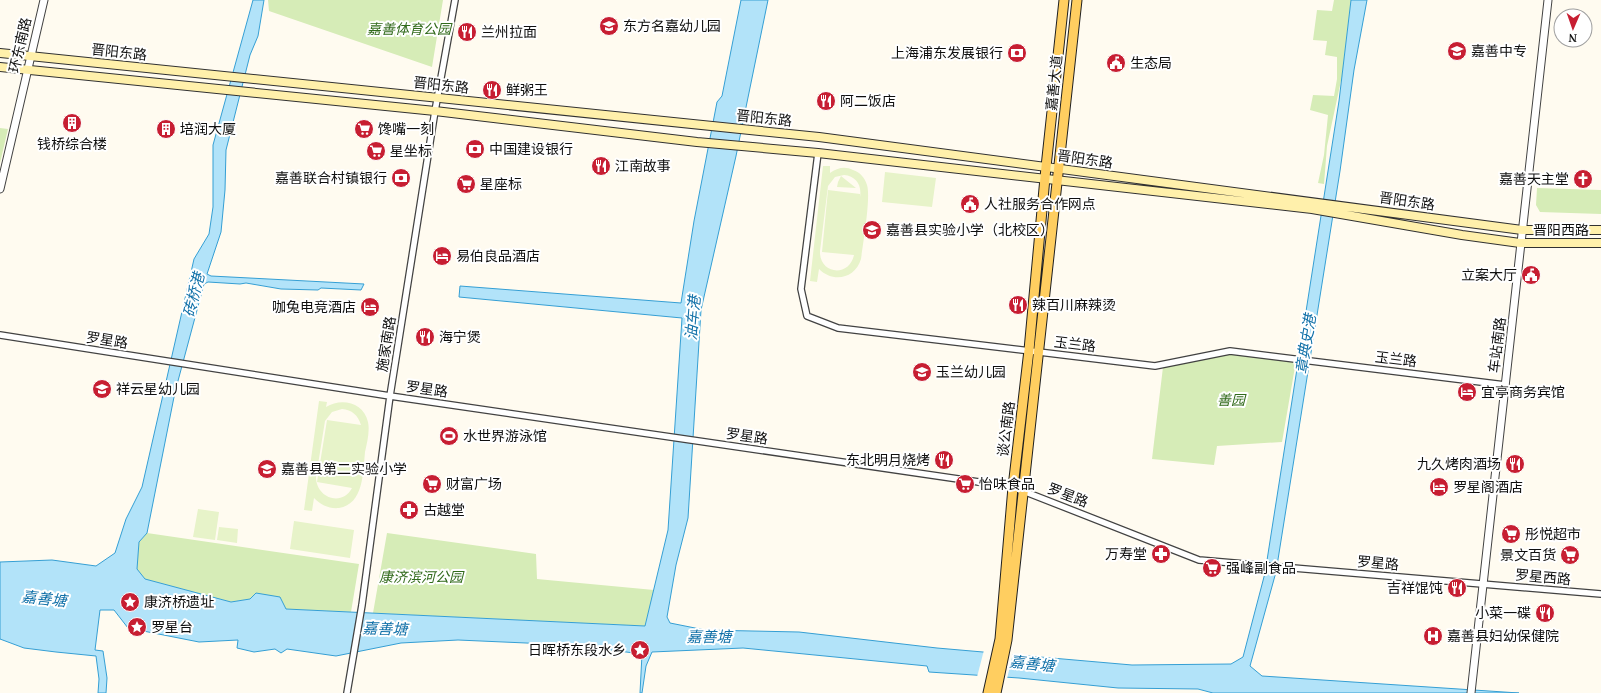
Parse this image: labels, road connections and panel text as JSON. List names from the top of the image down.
{
  "streets": {
    "main road": [
      "晋阳东路",
      "嘉善大道",
      "晋阳西路",
      "谈公南路"
    ],
    "street": [
      "环东南路",
      "罗星路",
      "施家南路",
      "玉兰路",
      "车站南路",
      "罗星西路"
    ]
  },
  "crossings": [
    ["环东南路", "晋阳东路"],
    ["晋阳东路", "嘉善大道"],
    ["晋阳东路", "晋阳西路"],
    ["晋阳东路", "施家南路"],
    ["晋阳东路", "玉兰路"],
    ["晋阳东路", "车站南路"],
    ["晋阳东路", "谈公南路"],
    ["嘉善大道", "谈公南路"],
    ["晋阳西路", "车站南路"],
    ["罗星路", "施家南路"],
    ["罗星路", "车站南路"],
    ["罗星路", "谈公南路"],
    ["罗星路", "罗星西路"],
    ["玉兰路", "车站南路"],
    ["玉兰路", "谈公南路"],
    ["车站南路", "罗星西路"]
  ],
  "water": [
    "砖桥港",
    "油车港",
    "章典史港",
    "嘉善塘"
  ],
  "parks": ["嘉善体育公园", "善园", "康济滨河公园"],
  "places": {
    "school or university": [
      "东方名嘉幼儿园",
      "嘉善中专",
      "嘉善县实验小学（北校区）",
      "玉兰幼儿园",
      "祥云星幼儿园",
      "嘉善县第二实验小学"
    ],
    "restaurant": [
      "兰州拉面",
      "鲜粥王",
      "阿二饭店",
      "江南故事",
      "辣百川麻辣烫",
      "海宁煲",
      "东北明月烧烤",
      "九久烤肉酒场",
      "吉祥馄饨",
      "小菜一碟"
    ],
    "bank": ["上海浦东发展银行", "中国建设银行", "嘉善联合村镇银行"],
    "public building": ["生态局", "人社服务合作网点", "立案大厅"],
    "building": ["钱桥综合楼", "培润大厦"],
    "supermarket": [
      "馋嘴一刻",
      "星坐标",
      "星座标",
      "财富广场",
      "怡味食品",
      "彤悦超市",
      "景文百货",
      "强峰副食品"
    ],
    "church": ["嘉善天主堂"],
    "hotel": [
      "易伯良品酒店",
      "咖兔电竞酒店",
      "宜亭商务宾馆",
      "罗星阁酒店"
    ],
    "sports": ["水世界游泳馆"],
    "pharmacy": ["古越堂", "万寿堂"],
    "place": ["康济桥遗址", "罗星台", "日晖桥东段水乡"],
    "hospital": ["嘉善县妇幼保健院"]
  },
  "north": "bottom"
}
